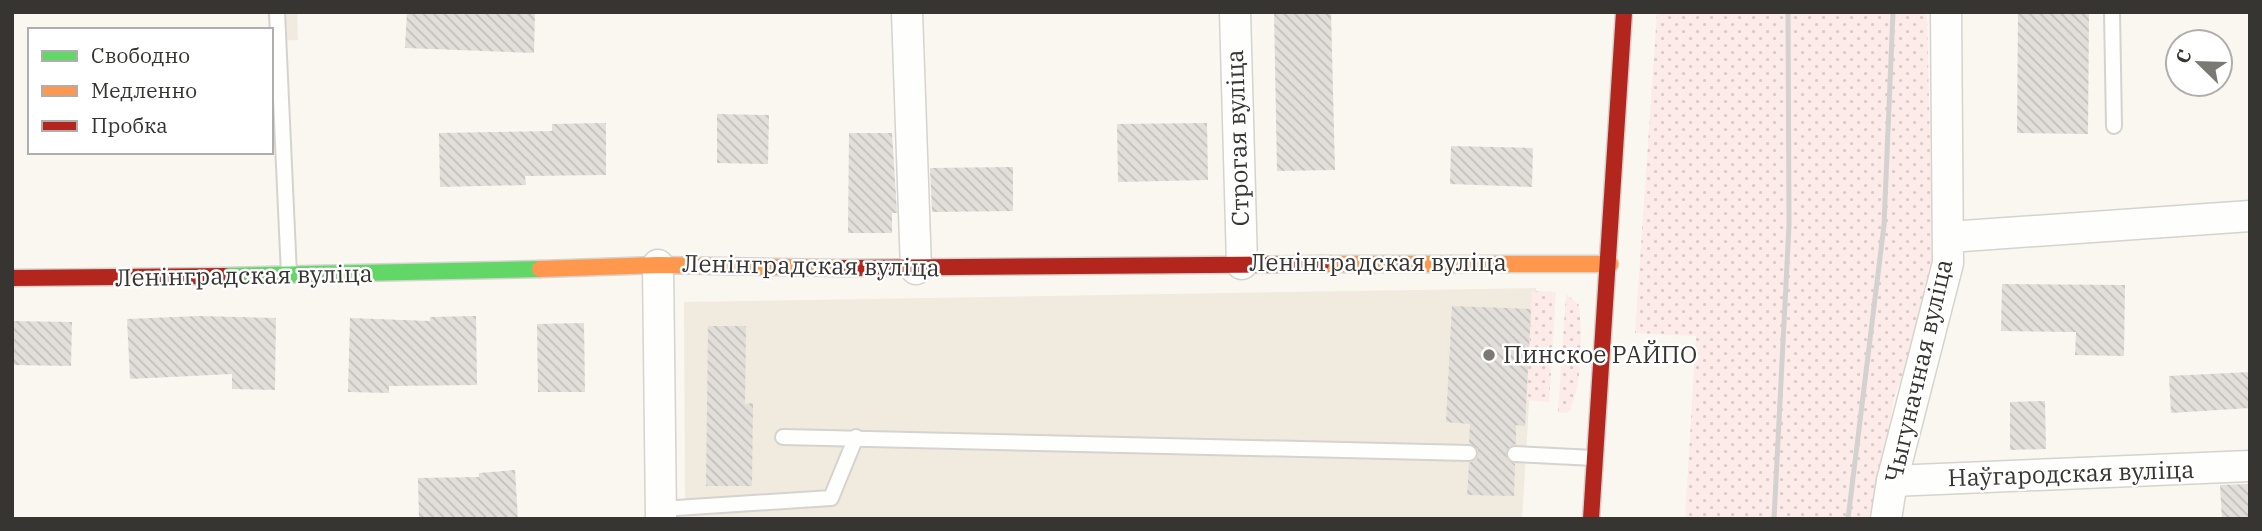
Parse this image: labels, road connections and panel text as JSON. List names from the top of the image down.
{
  "streets": {
    "street": [
      "Строгая вуліца",
      "Ленінградская вуліца",
      "Чыгуначная вуліца",
      "Наўгародская вуліца"
    ]
  },
  "crossings": [
    ["Строгая вуліца", "Ленінградская вуліца"],
    ["Чыгуначная вуліца", "Наўгародская вуліца"]
  ],
  "places": ["Пинское РАЙПО"],
  "legend": ["Свободно", "Медленно", "Пробка"],
  "north": "top left"
}
